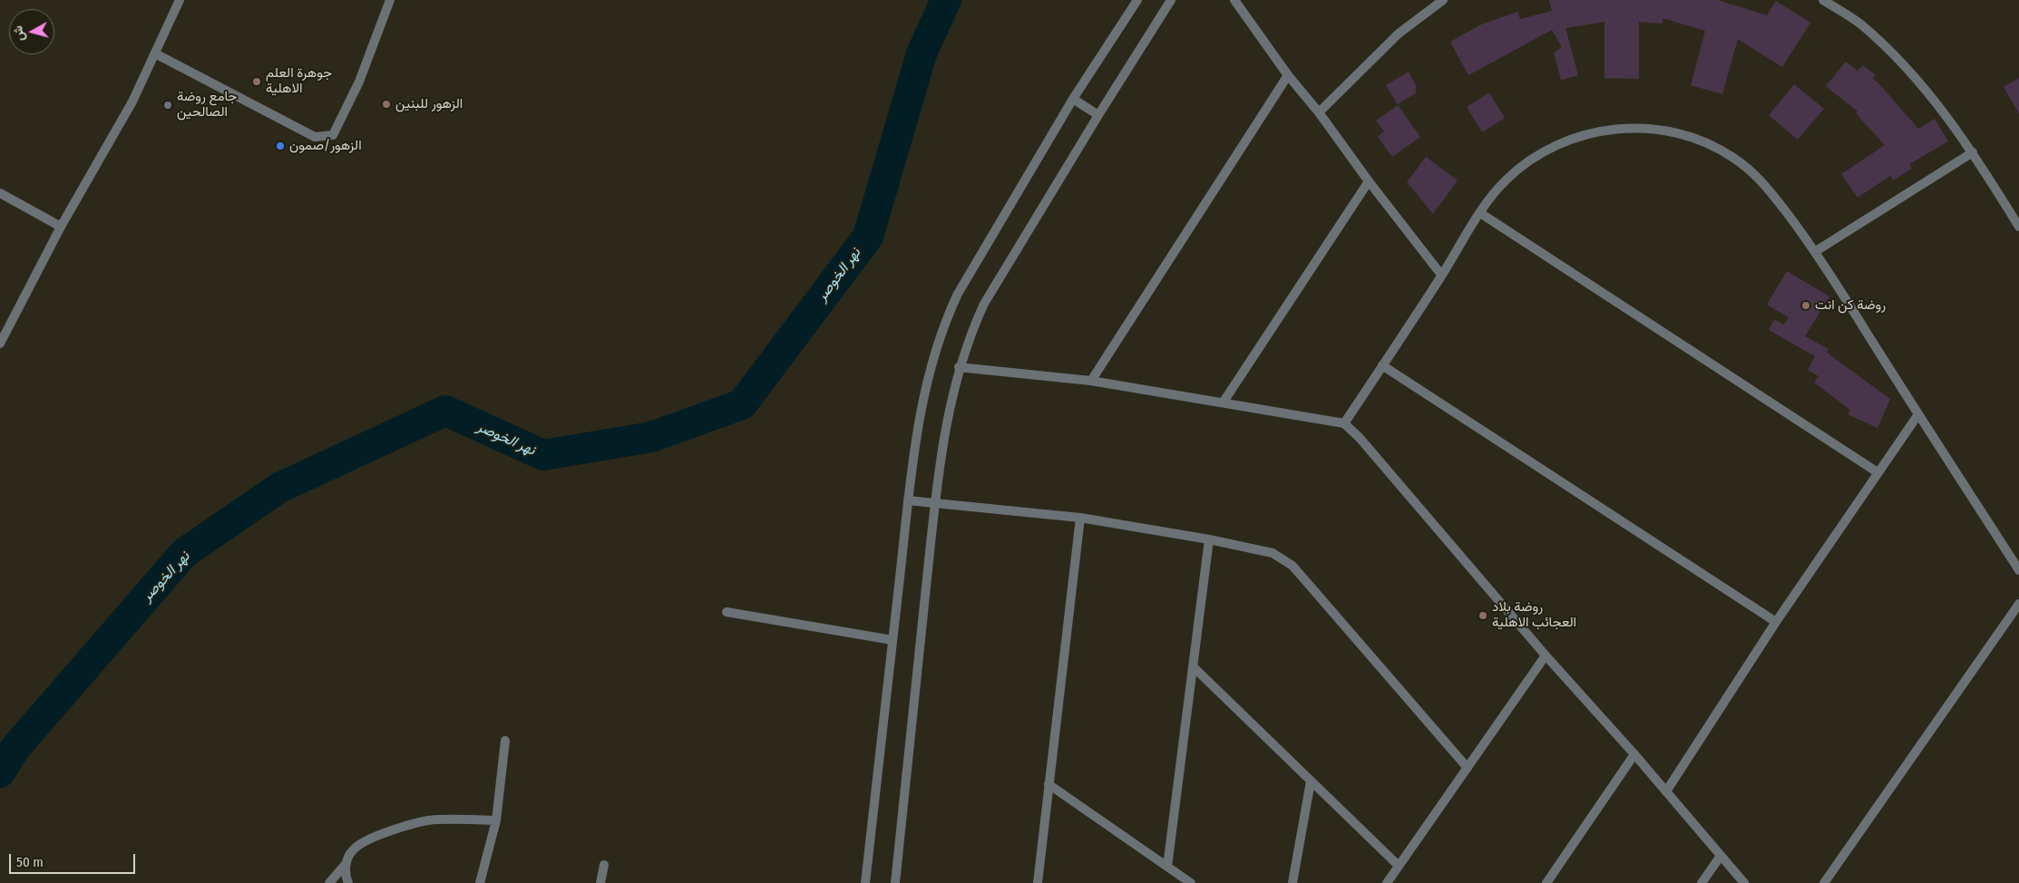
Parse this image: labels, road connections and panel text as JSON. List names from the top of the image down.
{
  "water": ["نهر الخوصر"],
  "places": [
    "جوهرة العلم الاهلية",
    "الزهور للبنين",
    "جامع روضة الصالحين",
    "الزهور/صمون",
    "روضة كن انت",
    "روضة بلاد العجائب الاهلية"
  ],
  "scale_bar": "50 m",
  "north": "left"
}
